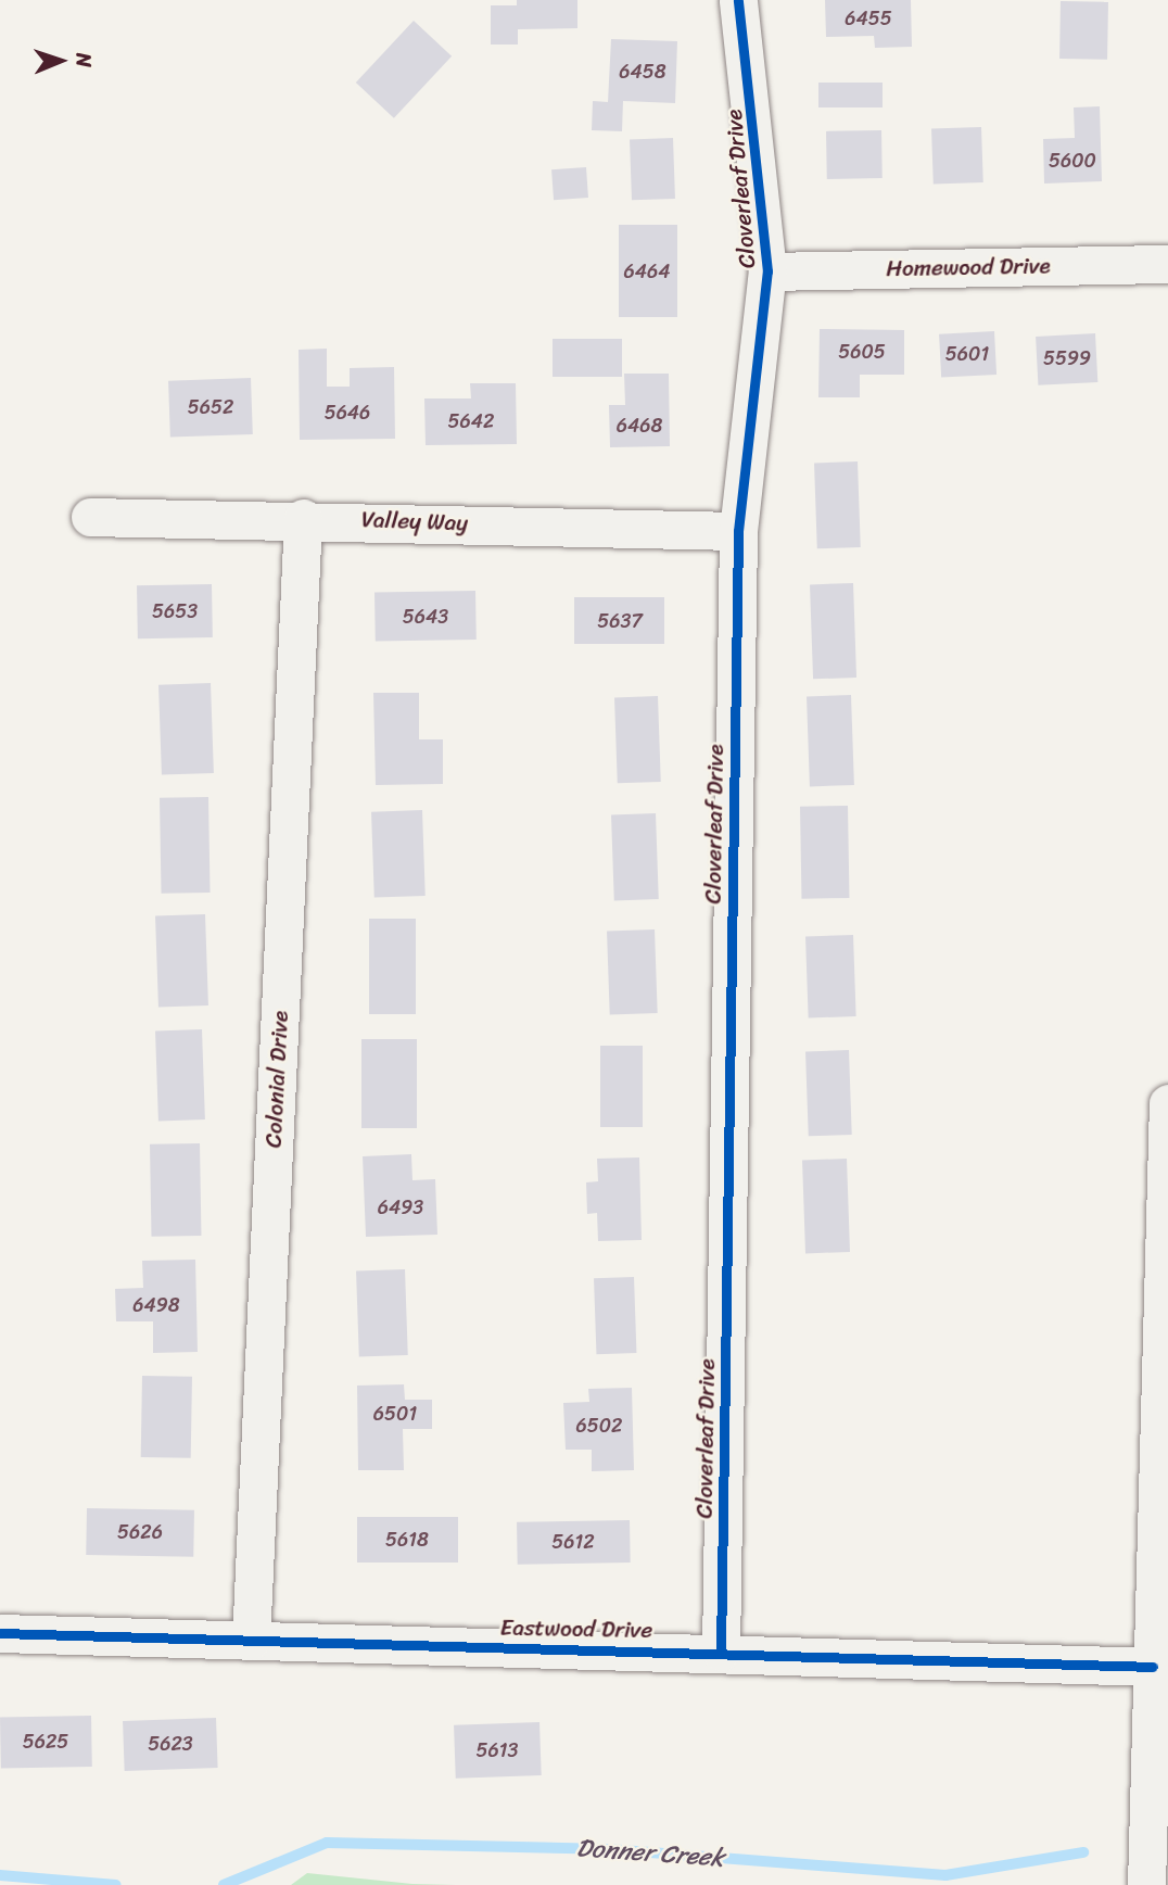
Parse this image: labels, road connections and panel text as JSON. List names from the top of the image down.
{
  "streets": {
    "street": [
      "Cloverleaf Drive",
      "Homewood Drive",
      "Valley Way",
      "Colonial Drive",
      "Eastwood Drive"
    ]
  },
  "crossings": [
    ["Cloverleaf Drive", "Homewood Drive"],
    ["Cloverleaf Drive", "Valley Way"],
    ["Cloverleaf Drive", "Eastwood Drive"],
    ["Valley Way", "Colonial Drive"],
    ["Colonial Drive", "Eastwood Drive"]
  ],
  "water": ["Donner Creek"],
  "house_numbers": [
    "6455",
    "6458",
    "5600",
    "6464",
    "5605",
    "5601",
    "5599",
    "5652",
    "5646",
    "5642",
    "6468",
    "5653",
    "5643",
    "5637",
    "6493",
    "6498",
    "6501",
    "6502",
    "5626",
    "5618",
    "5612",
    "5625",
    "5623",
    "5613"
  ],
  "north": "right"
}
